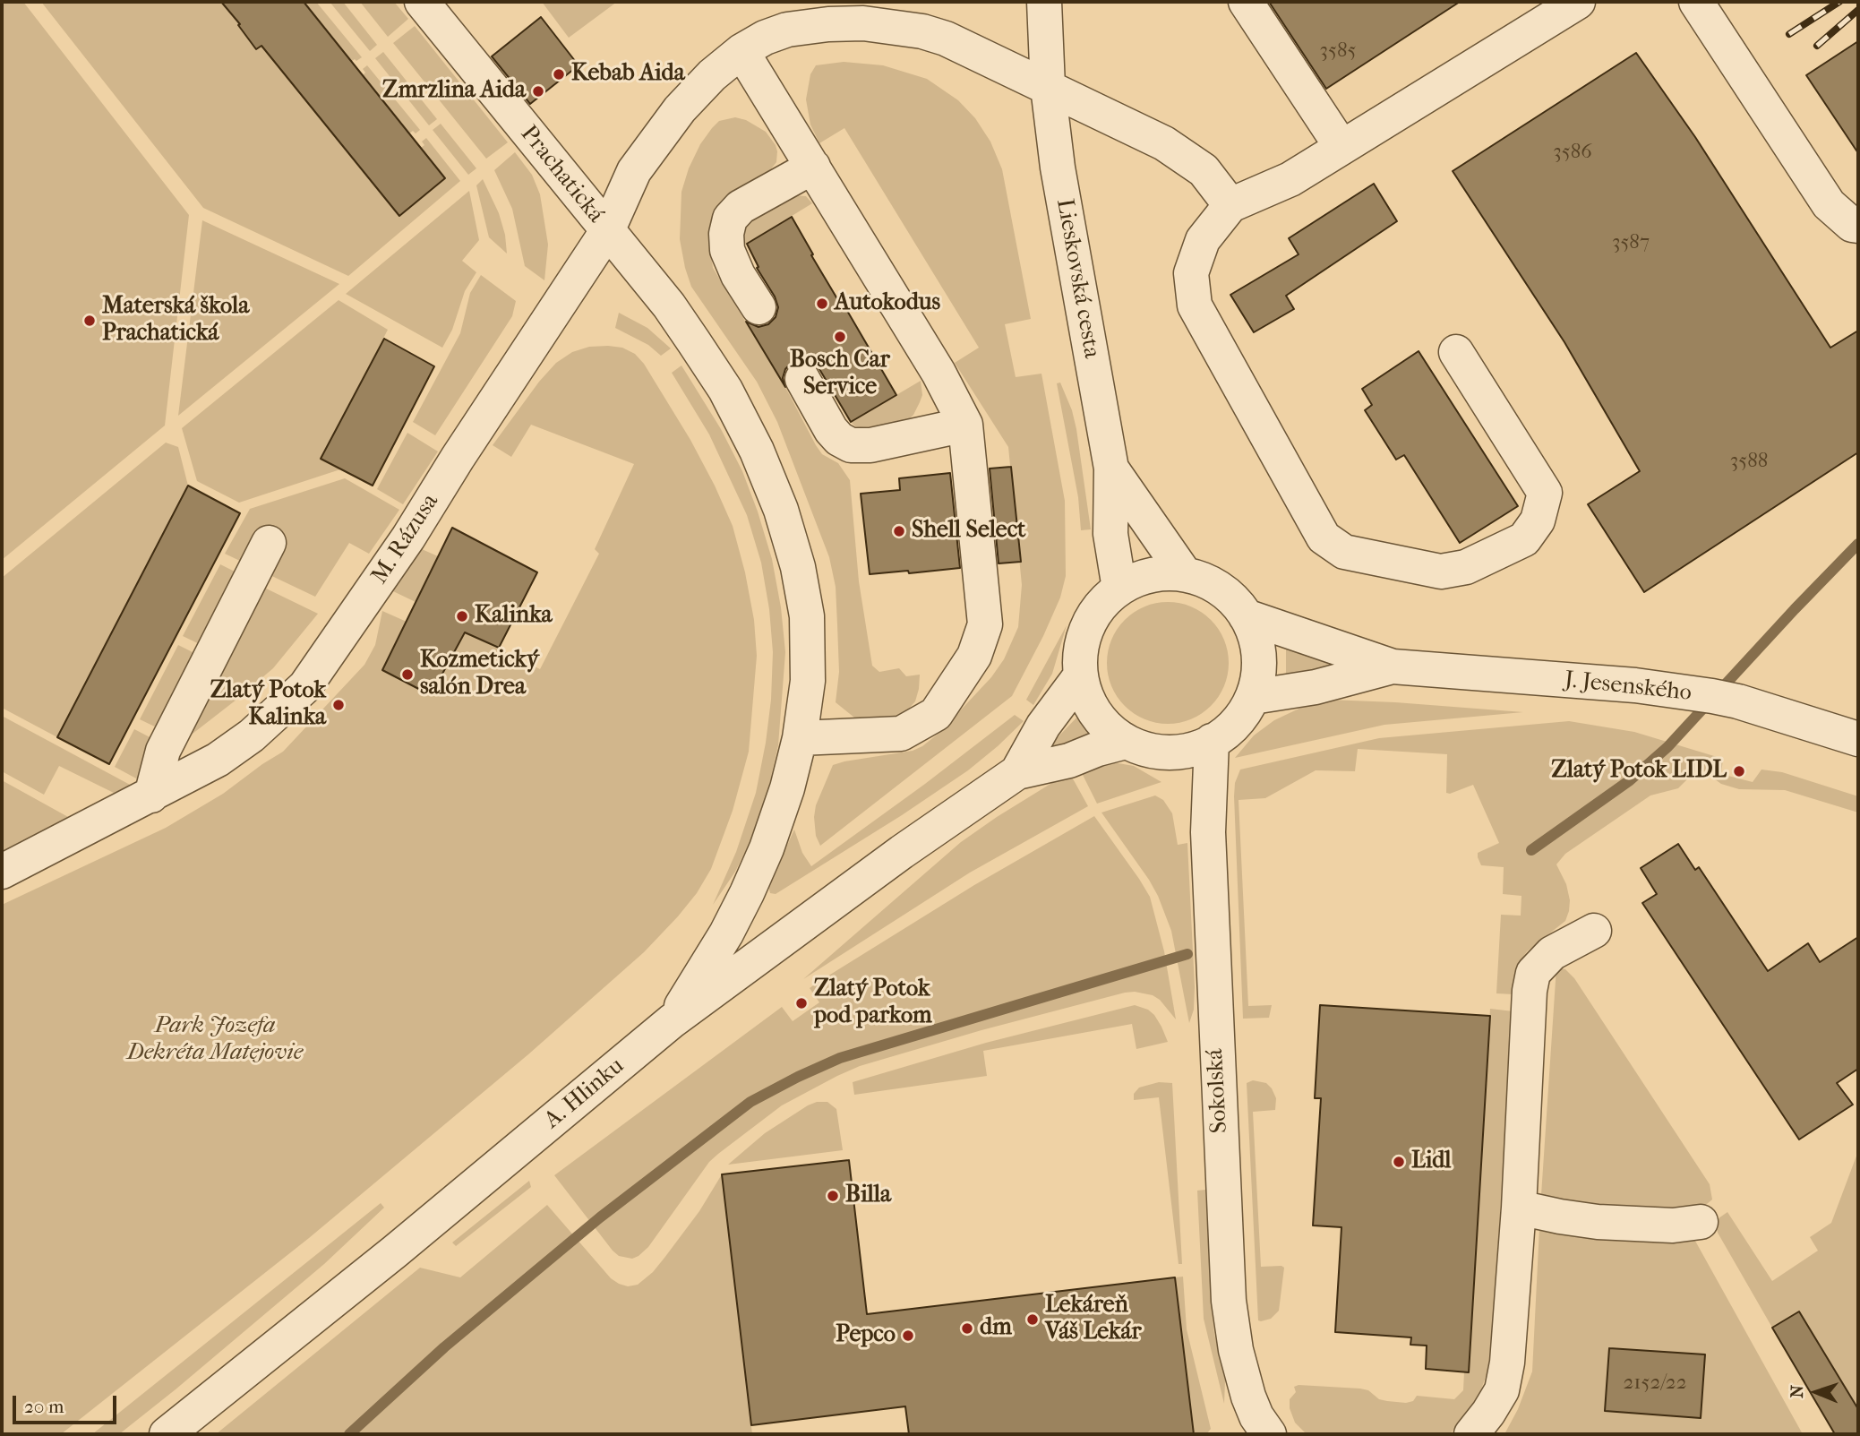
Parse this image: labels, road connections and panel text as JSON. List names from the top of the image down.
{
  "streets": {
    "street": [
      "Prachatická",
      "Lieskovská cesta",
      "M. Rázusa",
      "J. Jesenského",
      "Sokolská",
      "A. Hlinku"
    ]
  },
  "crossings": [
    ["Prachatická", "M. Rázusa"],
    ["Prachatická", "A. Hlinku"],
    ["Lieskovská cesta", "J. Jesenského"],
    ["Lieskovská cesta", "Sokolská"],
    ["J. Jesenského", "Sokolská"]
  ],
  "parks": ["Park Jozefa Dekréta Matejovie"],
  "places": [
    "Kebab Aida",
    "Zmrzlina Aida",
    "Autokodus",
    "Materská škola Prachatická",
    "Bosch Car Service",
    "Shell Select",
    "Kalinka",
    "Kozmetický salón Drea",
    "Zlatý Potok Kalinka",
    "Zlatý Potok LIDL",
    "Zlatý Potok pod parkom",
    "Lidl",
    "Billa",
    "Lekáreň Váš Lekár",
    "dm",
    "Pepco"
  ],
  "house_numbers": [
    "3585",
    "3586",
    "3587",
    "3588",
    "2152/22"
  ],
  "scale_bar": "20 m",
  "north": "left"
}
